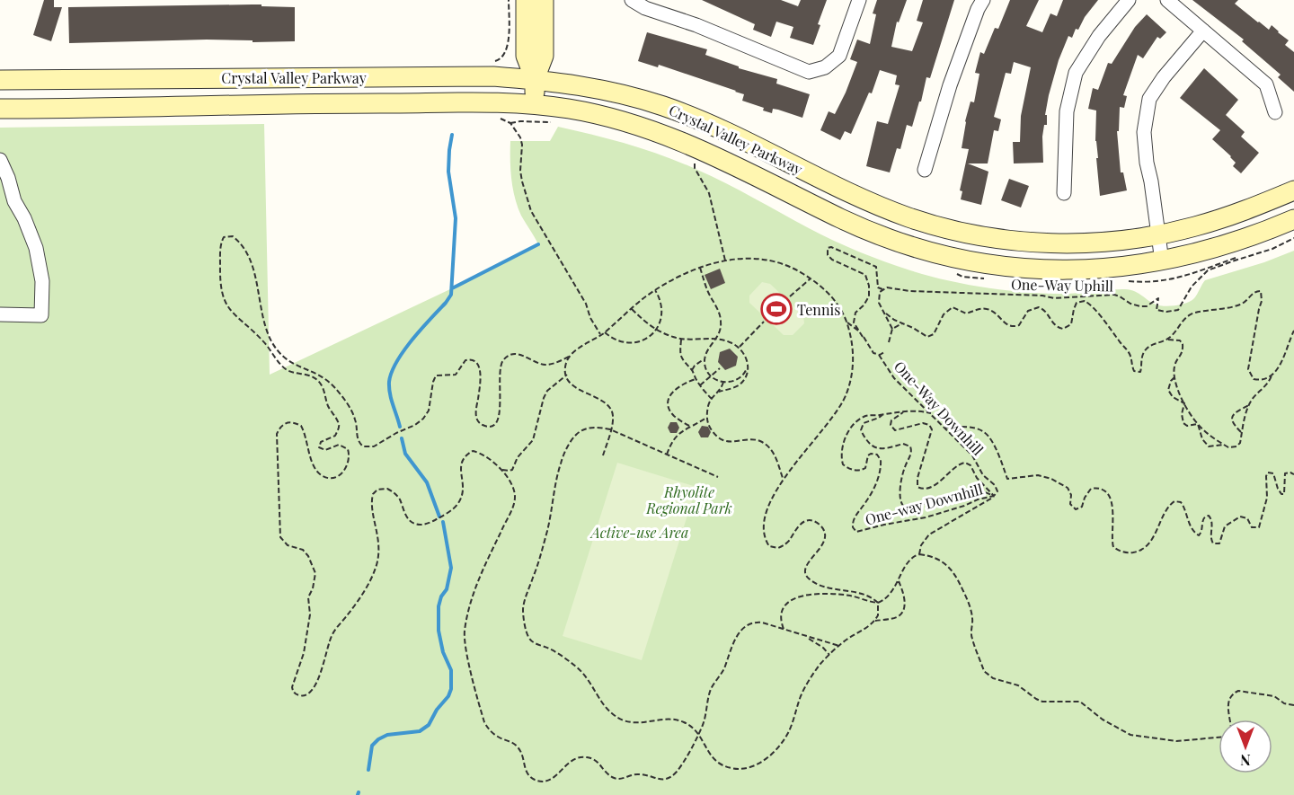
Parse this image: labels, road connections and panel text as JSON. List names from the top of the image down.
{
  "streets": {
    "main road": ["Crystal Valley Parkway"],
    "path": ["One-Way Uphill", "One-Way Downhill", "One-way Downhill"]
  },
  "crossings": [
    ["One-Way Downhill", "One-way Downhill"]
  ],
  "parks": ["Rhyolite Regional Park", "Active-use Area"],
  "places": {
    "sports": ["Tennis"]
  },
  "north": "bottom"
}
